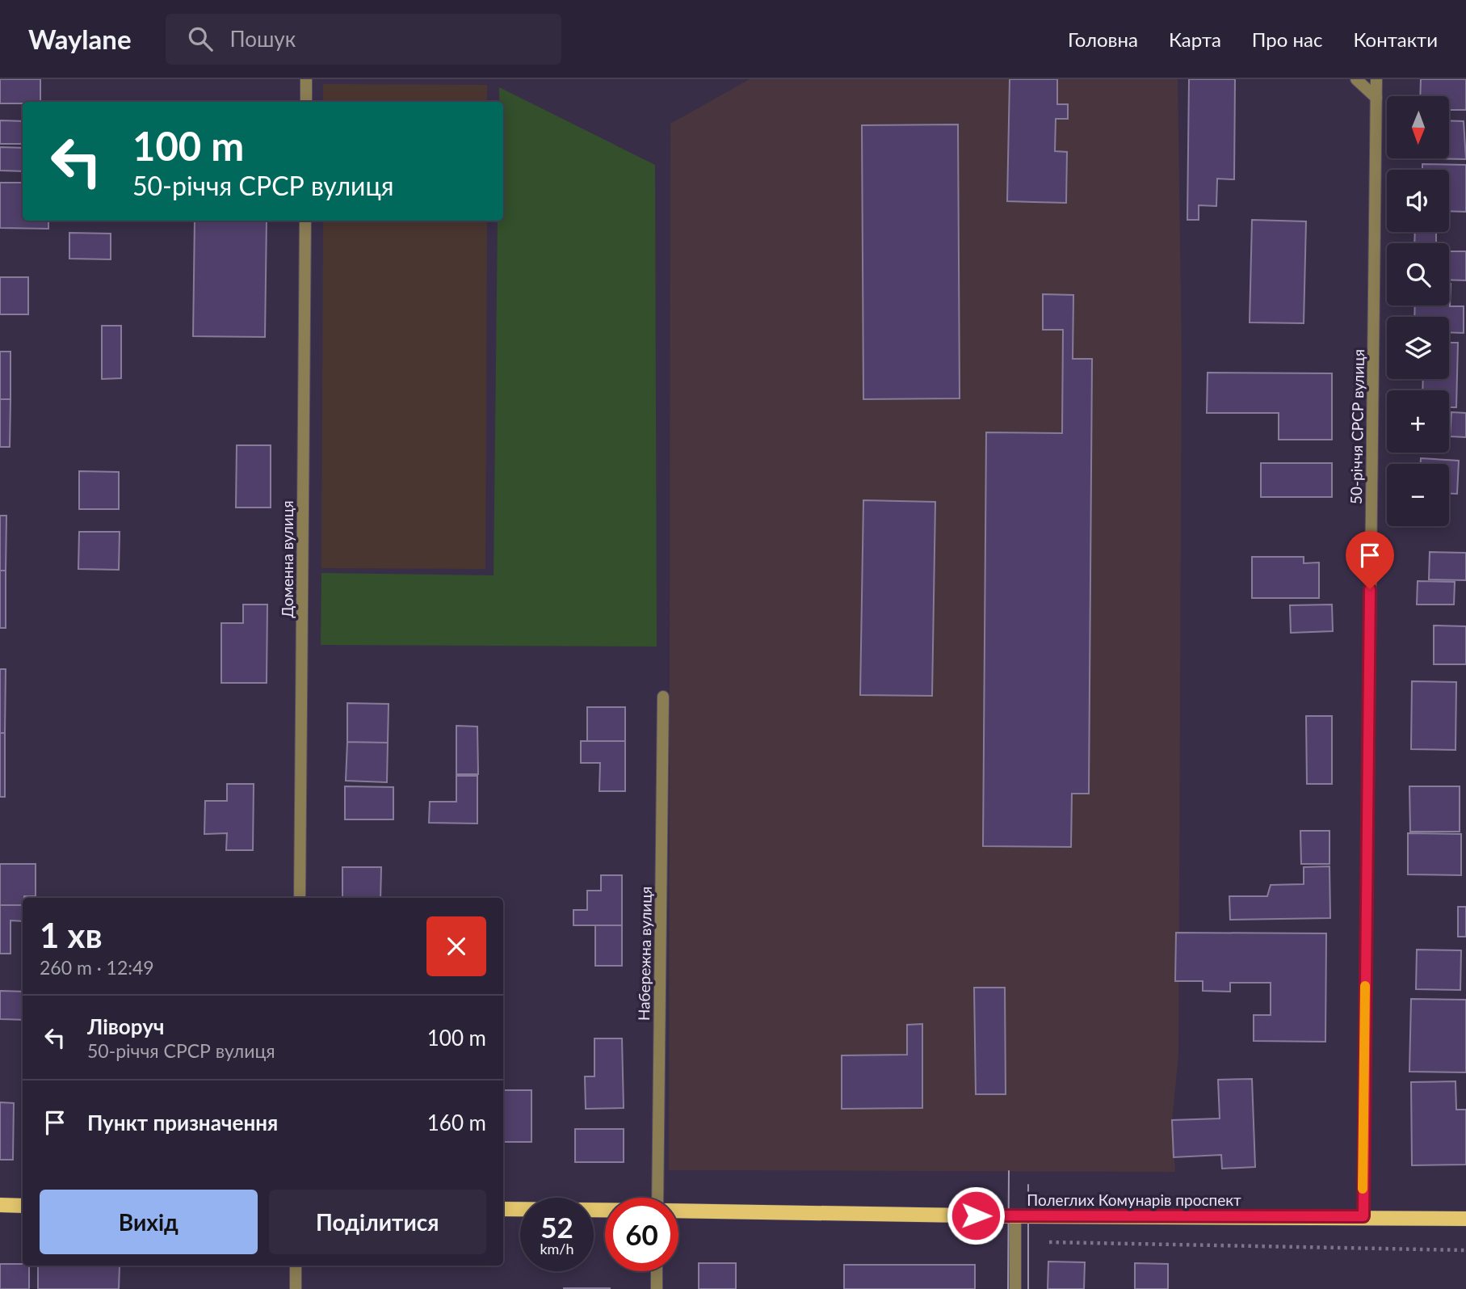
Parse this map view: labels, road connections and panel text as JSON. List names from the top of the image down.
{
  "streets": {
    "main road": ["Полеглих Комунарів проспект"],
    "street": ["50-річчя СРСР вулиця", "Доменна вулиця", "Набережна вулиця"]
  },
  "crossings": [
    ["50-річчя СРСР вулиця", "Полеглих Комунарів проспект"]
  ],
  "north": "bottom",
  "page": {
    "header": "Waylane",
    "search": "Пошук",
    "nav": [
      "Головна",
      "Карта",
      "Про нас",
      "Контакти"
    ],
    "map_buttons": ["+", "−"],
    "turn": ["100 m", "50-річчя СРСР вулиця"],
    "heading": ["1 хв", "260 m · 12:49"],
    "list": [
      {
        "name": "Ліворуч",
        "note": "50-річчя СРСР вулиця",
        "value": "100 m"
      },
      {
        "name": "Пункт призначення",
        "value": "160 m"
      }
    ],
    "buttons": ["Вихід", "Поділитися"],
    "speed": "52 km/h",
    "limit": "60"
  }
}
